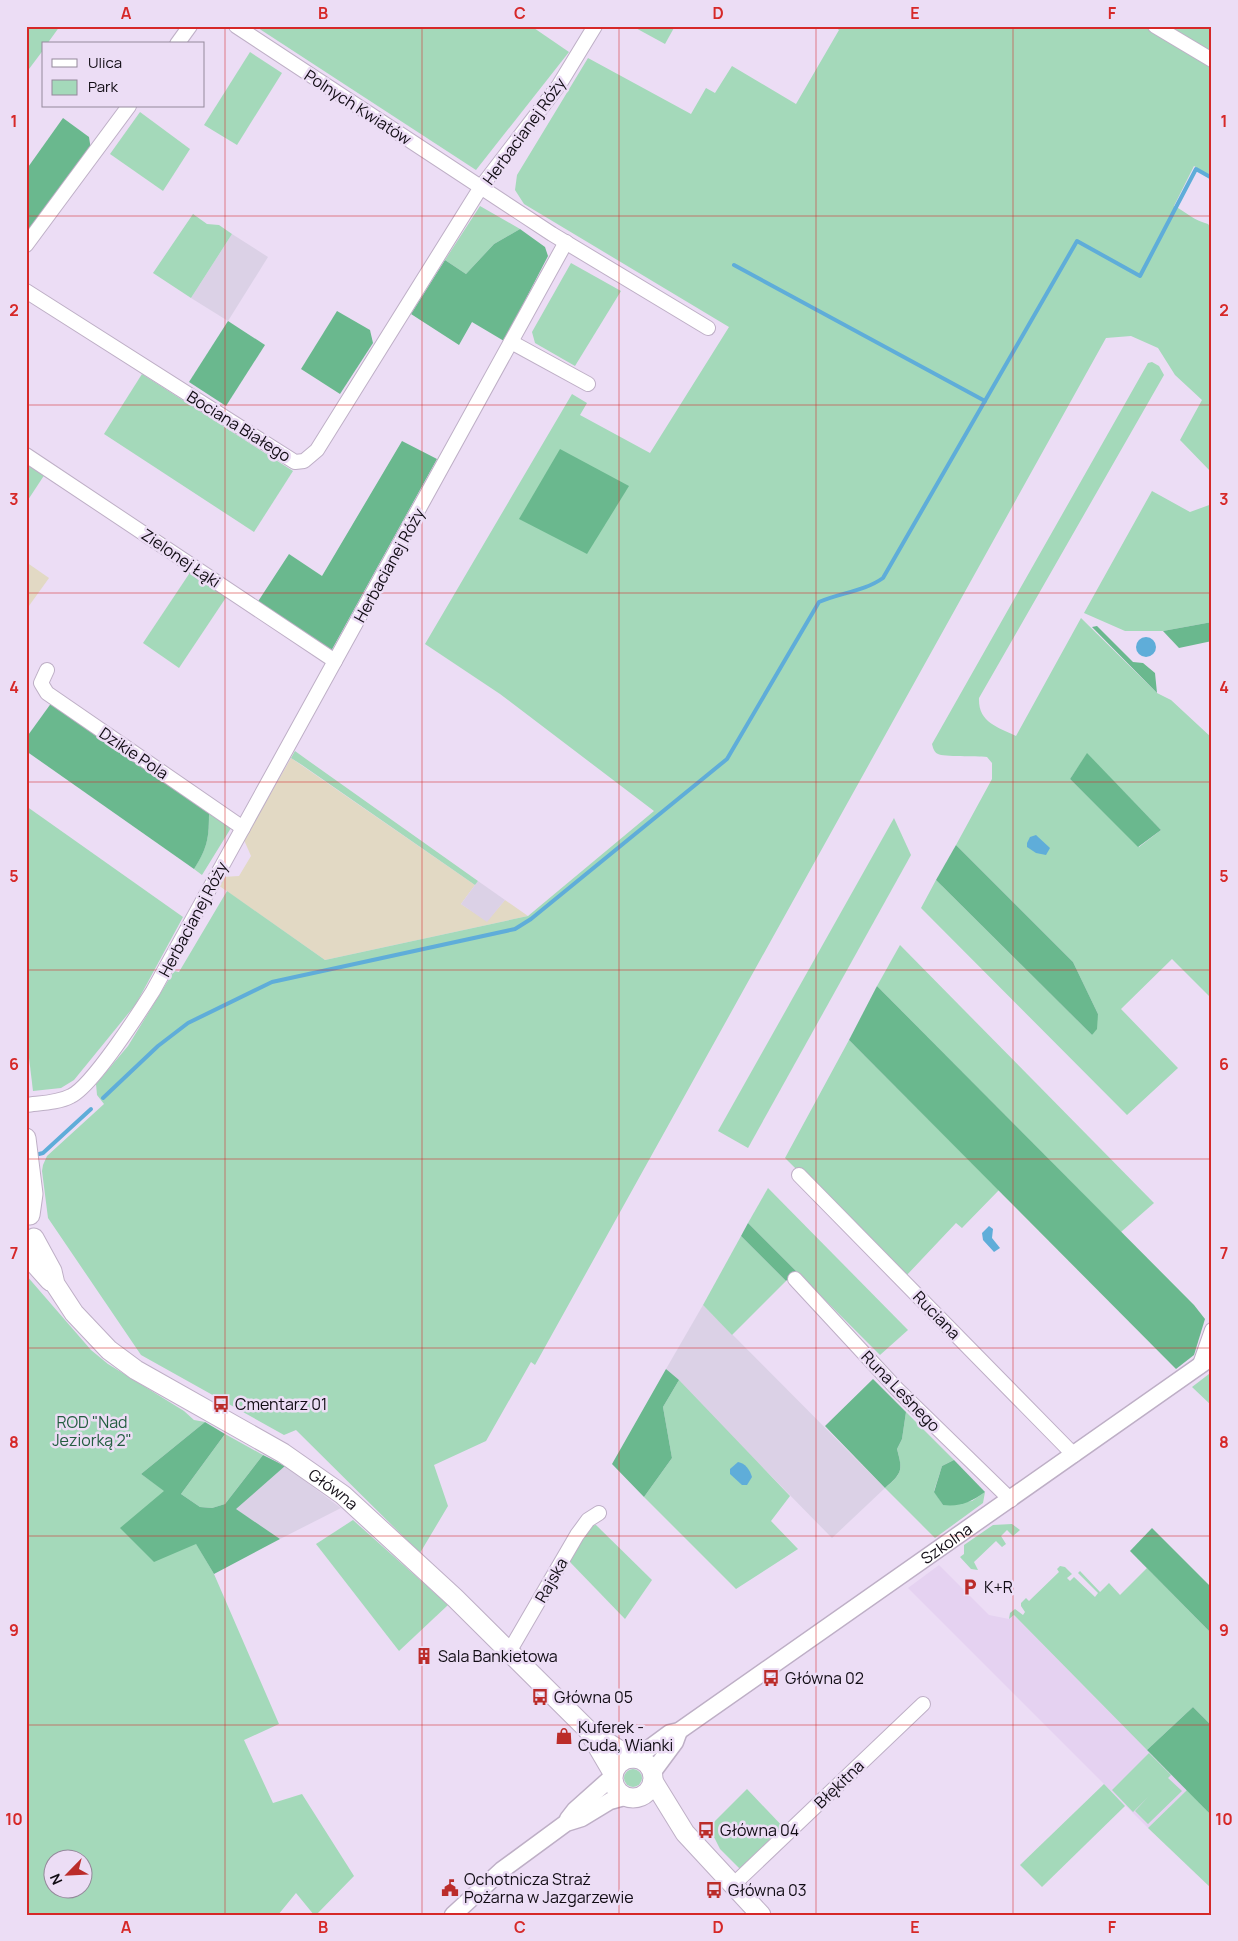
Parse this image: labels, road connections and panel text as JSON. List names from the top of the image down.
{
  "streets": {
    "main road": ["Główna"],
    "street": [
      "Polnych Kwiatów",
      "Herbacianej Róży",
      "Bociana Białego",
      "Zielonej Łąki",
      "Dzikie Pola",
      "Ruciana",
      "Runa Leśnego",
      "Szkolna",
      "Rajska",
      "Błękitna"
    ]
  },
  "crossings": [
    ["Polnych Kwiatów", "Herbacianej Róży"],
    ["Polnych Kwiatów", "Bociana Białego"],
    ["Herbacianej Róży", "Bociana Białego"],
    ["Herbacianej Róży", "Zielonej Łąki"],
    ["Herbacianej Róży", "Dzikie Pola"],
    ["Ruciana", "Szkolna"],
    ["Runa Leśnego", "Szkolna"],
    ["Główna", "Szkolna"],
    ["Główna", "Rajska"]
  ],
  "parks": ["ROD \"Nad Jeziorką 2\""],
  "places": {
    "bus stop": [
      "Cmentarz 01",
      "Główna 02",
      "Główna 05",
      "Główna 04",
      "Główna 03"
    ],
    "parking": ["K+R"],
    "building": ["Sala Bankietowa"],
    "shop": ["Kuferek - Cuda, Wianki"],
    "public building": ["Ochotnicza Straż Pożarna w Jazgarzewie"]
  },
  "legend": ["Ulica", "Park"],
  "north": "bottom left",
  "grid": {
    "columns": [
      "A",
      "B",
      "C",
      "D",
      "E",
      "F"
    ],
    "rows": [
      "1",
      "2",
      "3",
      "4",
      "5",
      "6",
      "7",
      "8",
      "9",
      "10"
    ]
  }
}
